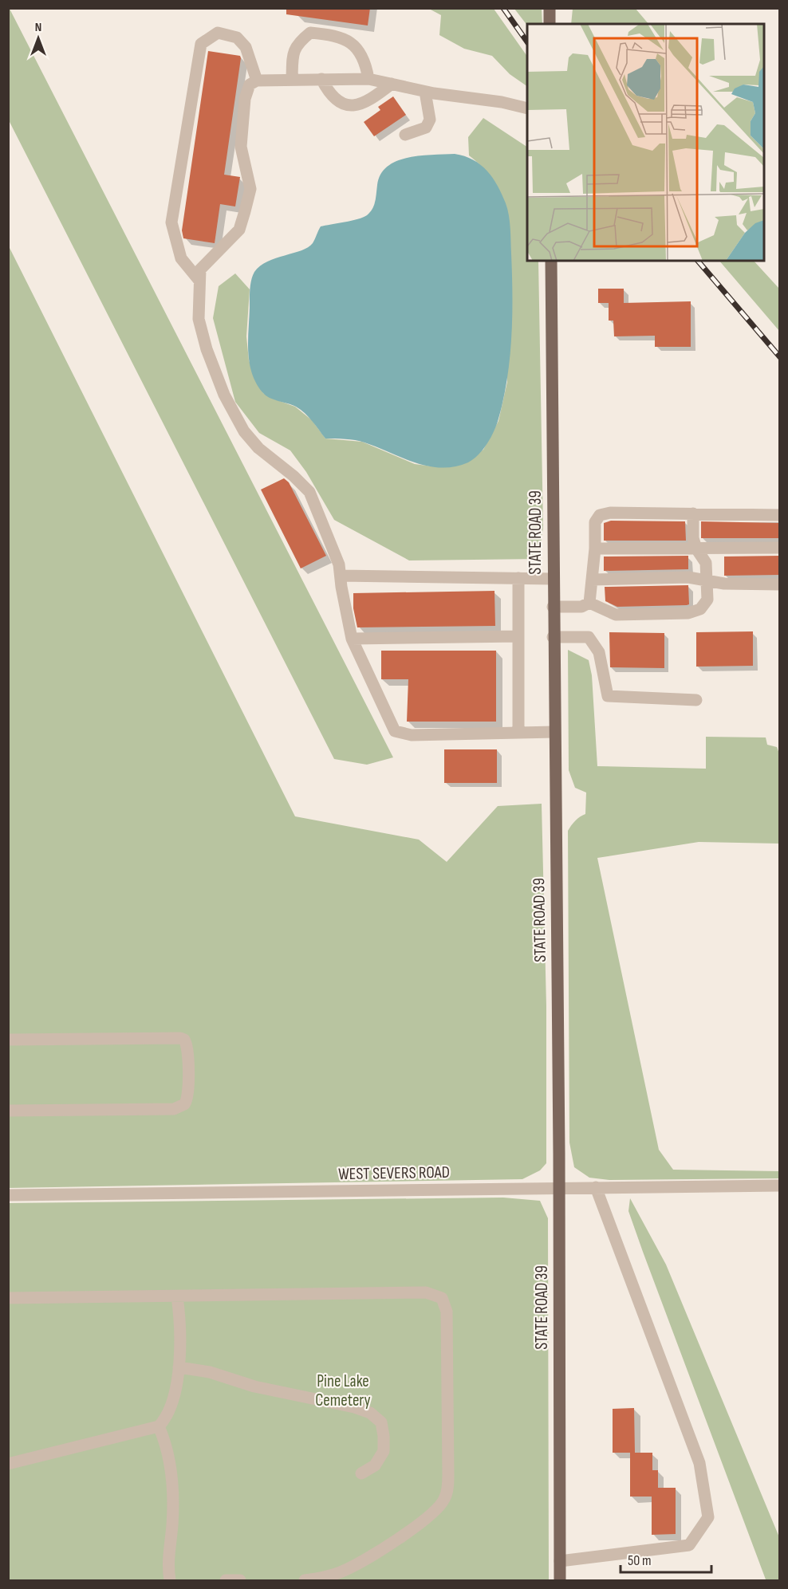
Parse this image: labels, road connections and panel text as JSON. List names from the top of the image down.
{
  "streets": {
    "main road": ["STATE ROAD 39"],
    "street": ["WEST SEVERS ROAD"]
  },
  "crossings": [
    ["STATE ROAD 39", "WEST SEVERS ROAD"]
  ],
  "parks": ["Pine Lake Cemetery"],
  "scale_bar": "50 m",
  "north": "top"
}
